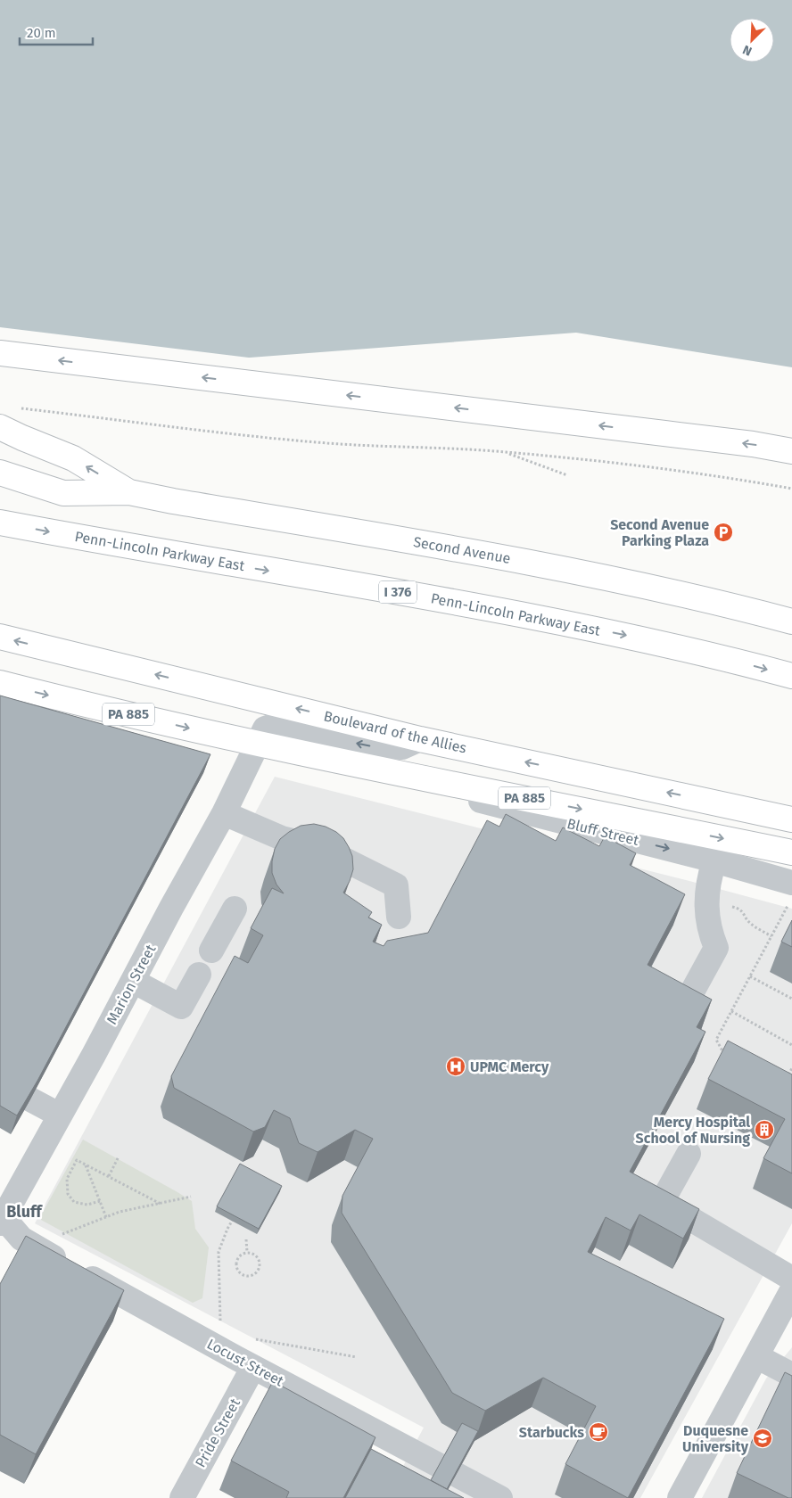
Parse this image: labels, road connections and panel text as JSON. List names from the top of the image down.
{
  "streets": {
    "main road": [
      "Second Avenue",
      "Penn-Lincoln Parkway East",
      "I 376",
      "PA 885",
      "Boulevard of the Allies"
    ],
    "street": [
      "Bluff Street",
      "Marion Street",
      "Locust Street",
      "Pride Street"
    ]
  },
  "crossings": [
    ["PA 885", "Bluff Street"],
    ["PA 885", "Marion Street"],
    ["Boulevard of the Allies", "Marion Street"],
    ["Bluff Street", "Marion Street"],
    ["Marion Street", "Locust Street"],
    ["Locust Street", "Pride Street"]
  ],
  "one_way": ["Bluff Street"],
  "districts": ["Bluff"],
  "places": {
    "parking": ["Second Avenue Parking Plaza"],
    "hospital": ["UPMC Mercy"],
    "building": ["Mercy Hospital School of Nursing"],
    "cafe": ["Starbucks"],
    "school or university": ["Duquesne University"]
  },
  "scale_bar": "20 m",
  "north": "bottom left"
}
